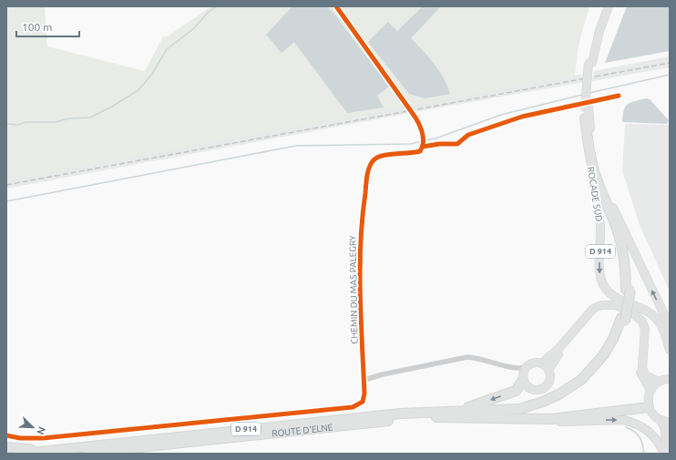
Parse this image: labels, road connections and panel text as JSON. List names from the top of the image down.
{
  "streets": {
    "highway": ["D 914", "ROUTE D'ELNE"],
    "main road": ["ROCADE SUD"],
    "street": ["CHEMIN DU MAS PALEGRY"]
  },
  "crossings": [
    ["ROCADE SUD", "D 914"],
    ["D 914", "ROUTE D'ELNE"]
  ],
  "scale_bar": "100 m",
  "north": "bottom right"
}
